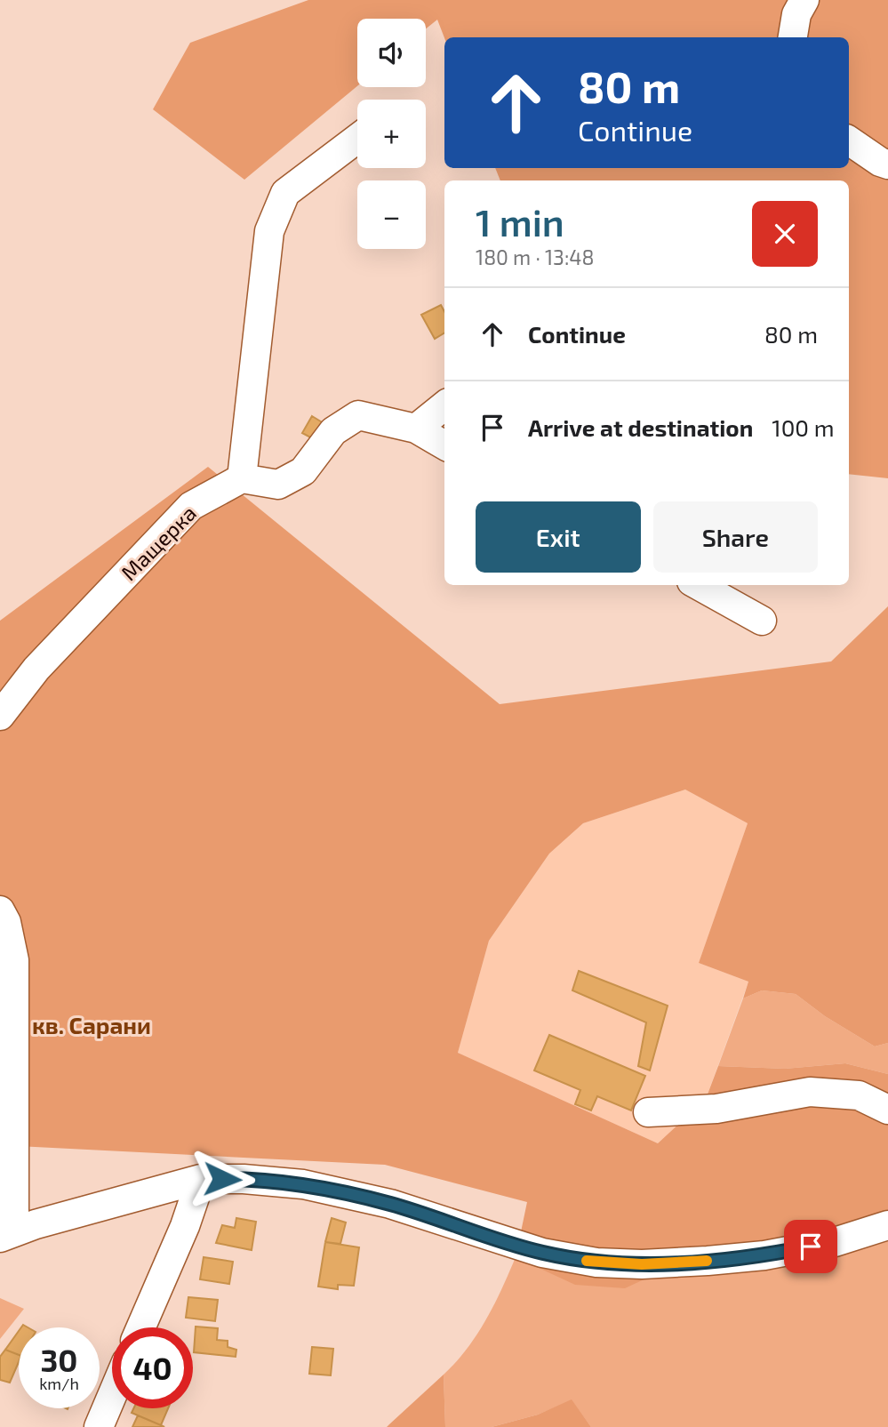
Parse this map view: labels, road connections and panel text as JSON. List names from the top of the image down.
{
  "streets": {
    "street": ["Мащерка"]
  },
  "districts": ["кв. Сарани"],
  "page": {
    "map_buttons": ["+", "−"],
    "turn": ["80 m", "Continue"],
    "heading": ["1 min", "180 m · 13:48"],
    "list": [
      {
        "name": "Continue",
        "value": "80 m"
      },
      {
        "name": "Arrive at destination",
        "value": "100 m"
      }
    ],
    "buttons": ["Exit", "Share"],
    "speed": "30 km/h",
    "limit": "40"
  }
}
